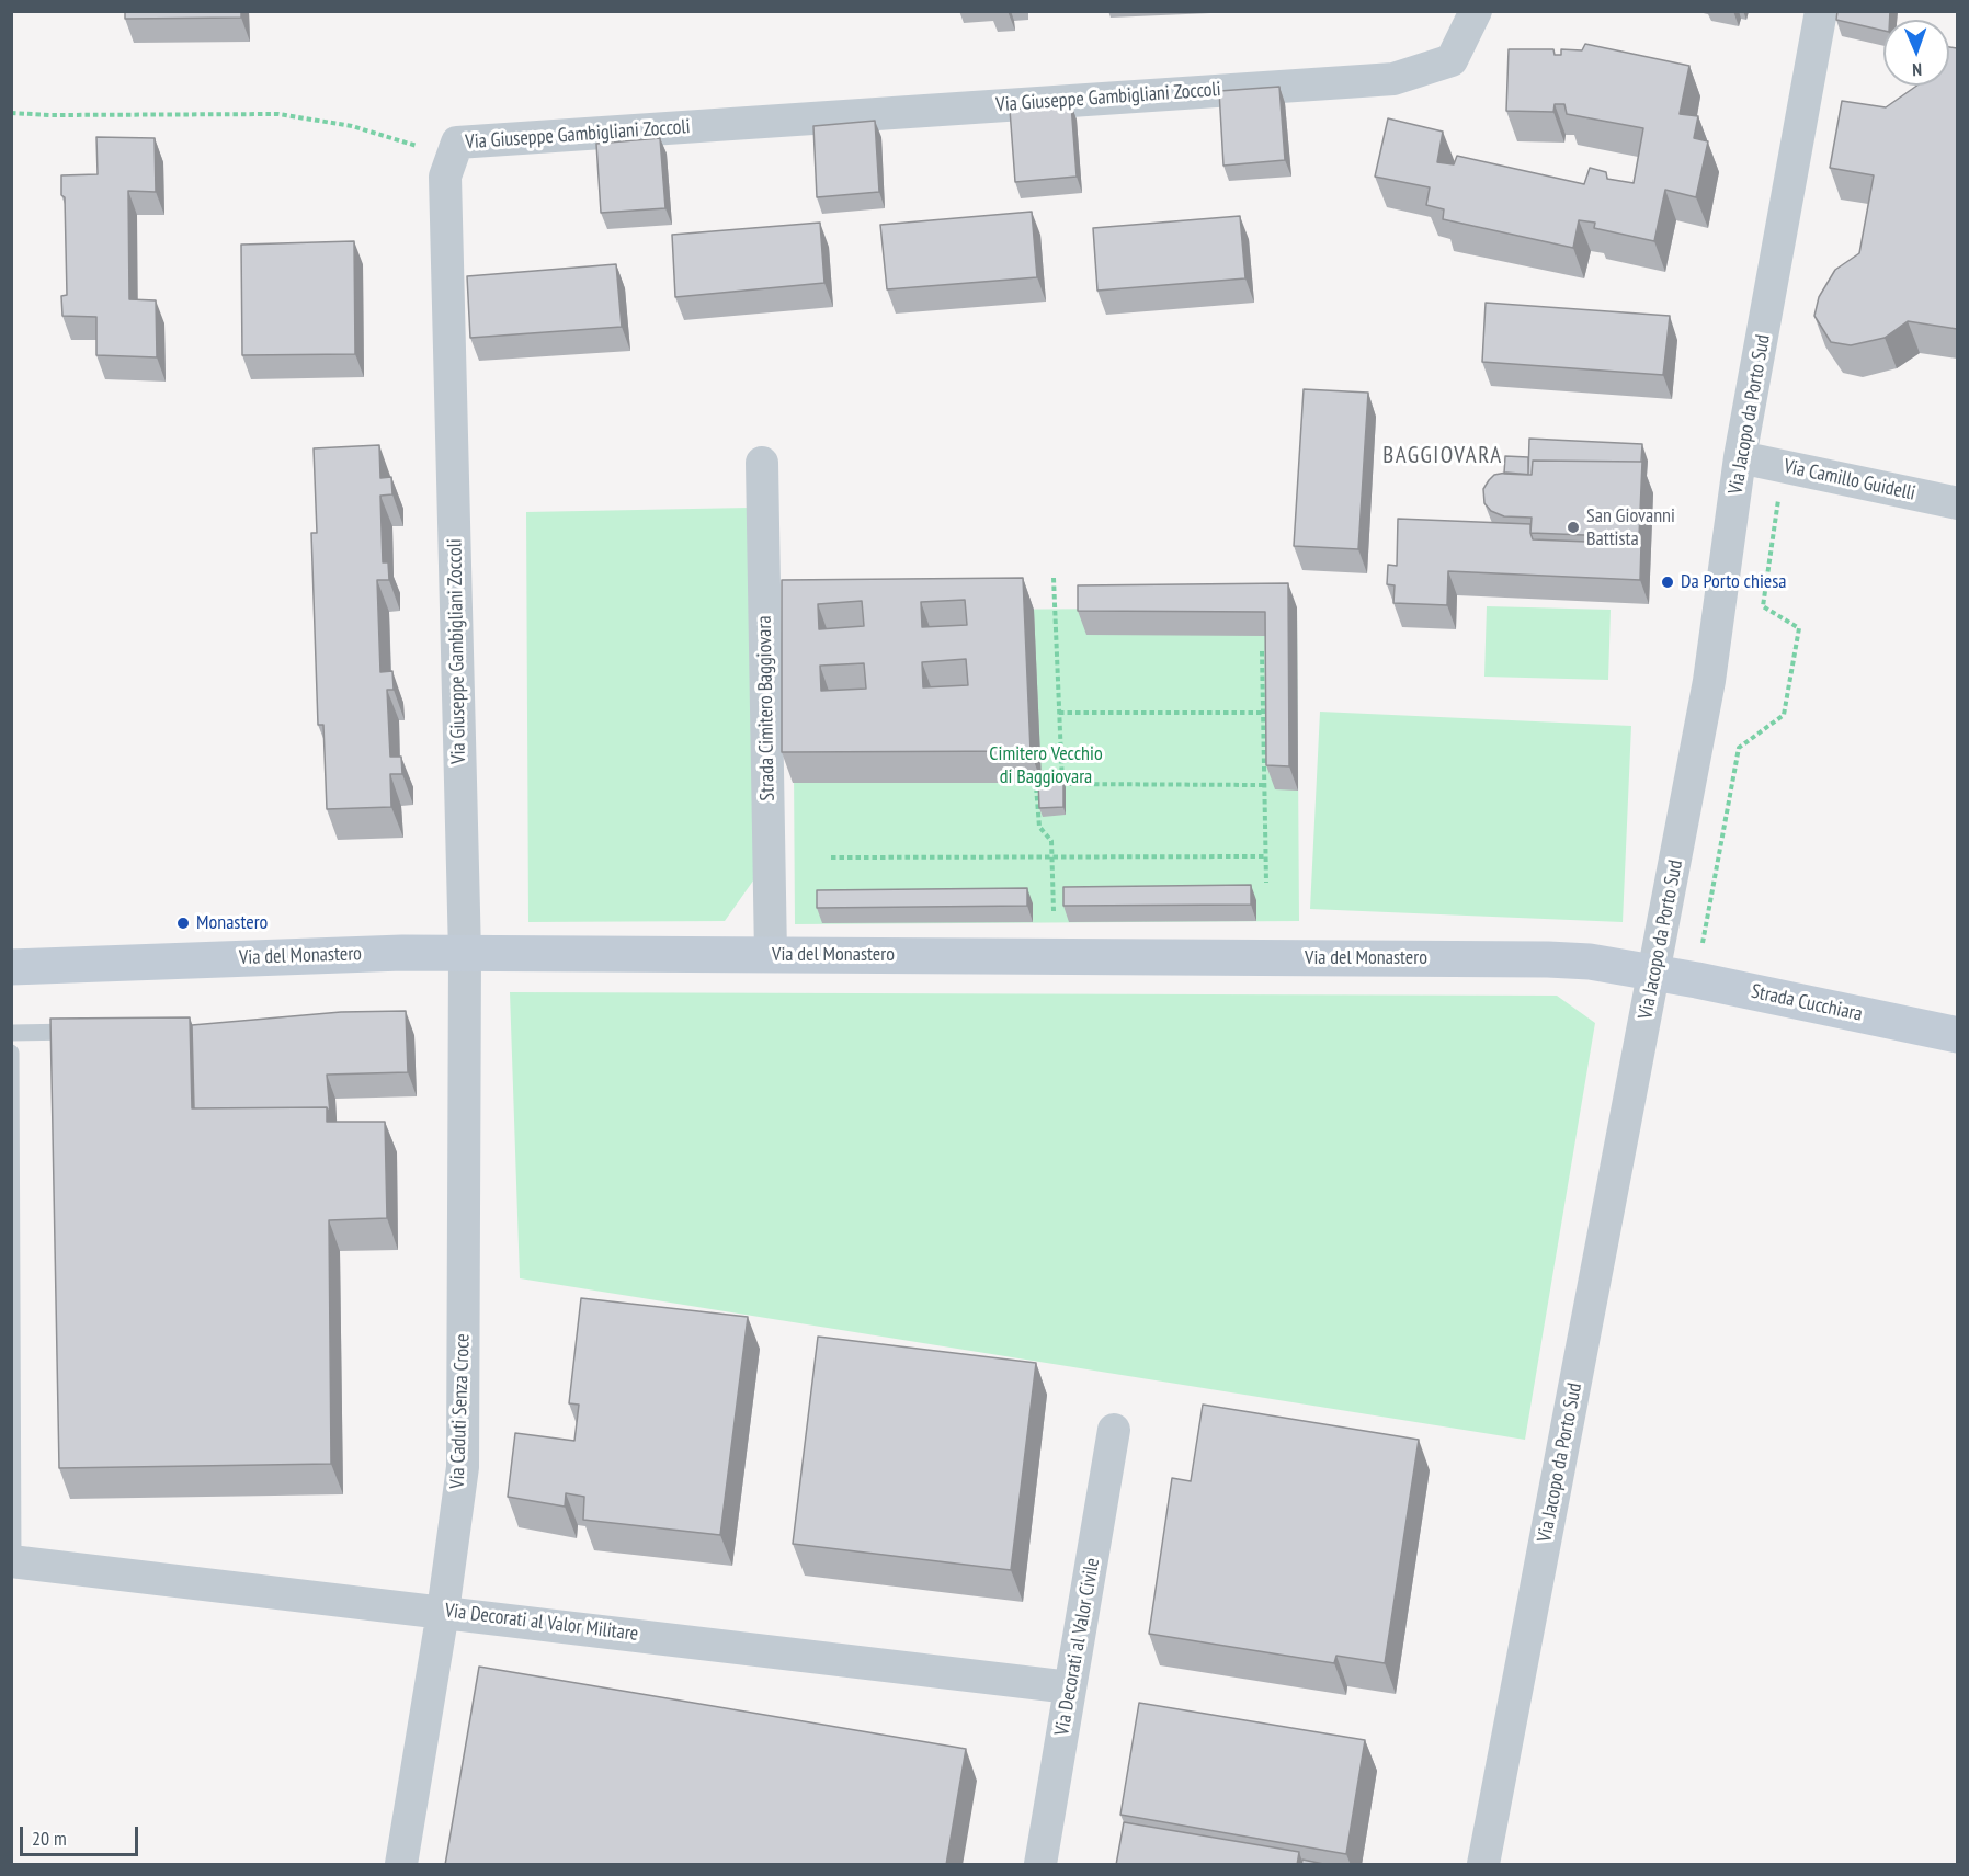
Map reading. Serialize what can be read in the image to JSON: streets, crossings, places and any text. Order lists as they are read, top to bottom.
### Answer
{
  "streets": {
    "main road": ["Via del Monastero", "Strada Cucchiara"],
    "street": [
      "Via Giuseppe Gambigliani Zoccoli",
      "Via Jacopo da Porto Sud",
      "Via Camillo Guidelli",
      "Strada Cimitero Baggiovara",
      "Via Caduti Senza Croce",
      "Via Decorati al Valor Militare",
      "Via Decorati al Valor Civile"
    ]
  },
  "crossings": [
    ["Via Giuseppe Gambigliani Zoccoli", "Via del Monastero"],
    ["Via Giuseppe Gambigliani Zoccoli", "Via Caduti Senza Croce"],
    ["Via Jacopo da Porto Sud", "Via Camillo Guidelli"],
    ["Via Jacopo da Porto Sud", "Via del Monastero"],
    ["Via Jacopo da Porto Sud", "Strada Cucchiara"],
    ["Strada Cimitero Baggiovara", "Via del Monastero"],
    ["Via del Monastero", "Strada Cucchiara"],
    ["Via del Monastero", "Via Caduti Senza Croce"],
    ["Via Caduti Senza Croce", "Via Decorati al Valor Militare"],
    ["Via Decorati al Valor Militare", "Via Decorati al Valor Civile"]
  ],
  "districts": ["BAGGIOVARA"],
  "parks": ["Cimitero Vecchio di Baggiovara"],
  "places": ["San Giovanni Battista", "Da Porto chiesa", "Monastero"],
  "scale_bar": "20 m",
  "north": "bottom"
}
